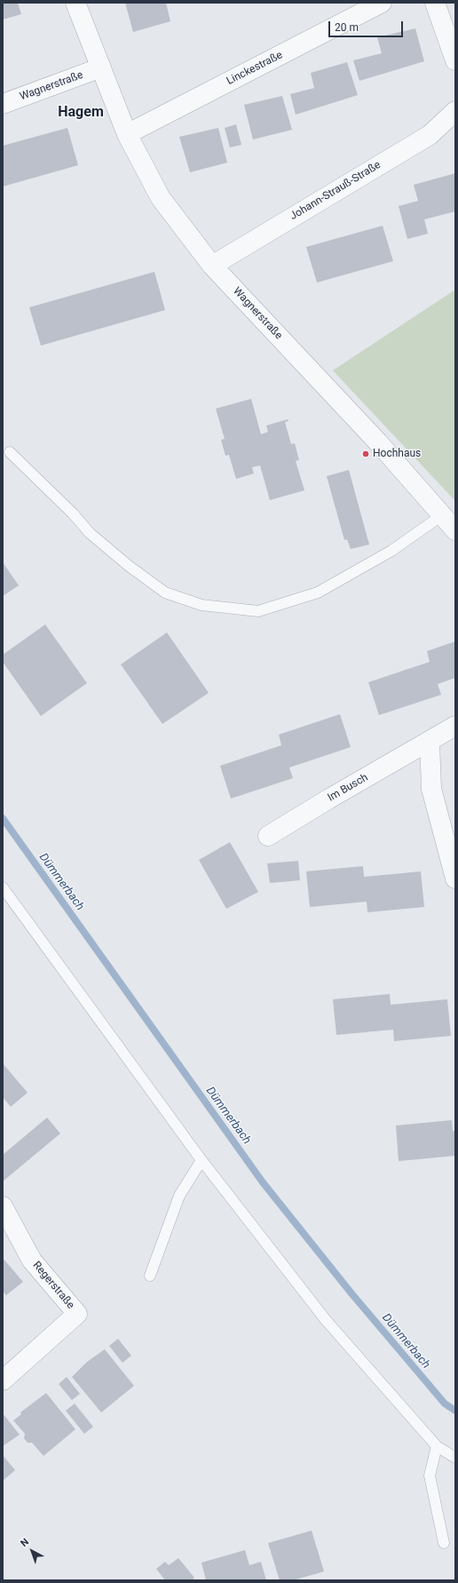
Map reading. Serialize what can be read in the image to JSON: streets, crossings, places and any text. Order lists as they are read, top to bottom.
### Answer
{
  "streets": {
    "street": [
      "Linckestraße",
      "Wagnerstraße",
      "Johann-Strauß-Straße",
      "Im Busch",
      "Regerstraße"
    ]
  },
  "crossings": [
    ["Linckestraße", "Wagnerstraße"],
    ["Wagnerstraße", "Johann-Strauß-Straße"]
  ],
  "districts": ["Hagem"],
  "water": ["Dümmerbach"],
  "places": ["Hochhaus"],
  "scale_bar": "20 m",
  "north": "top left"
}
